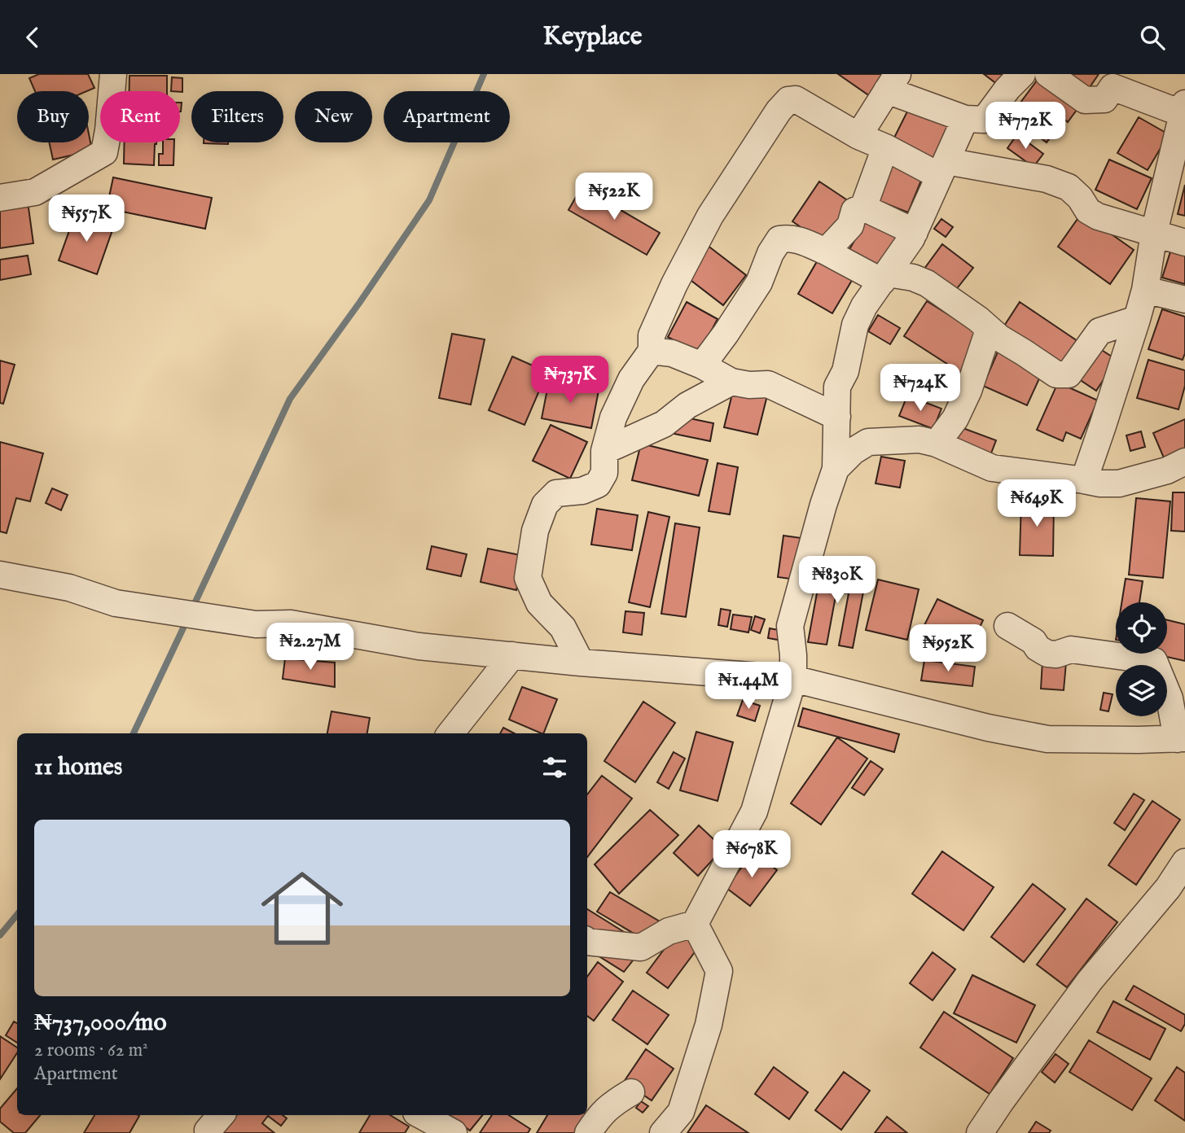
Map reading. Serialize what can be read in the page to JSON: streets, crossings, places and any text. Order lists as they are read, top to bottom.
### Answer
{
  "page": {
    "header": "Keyplace",
    "chip": [
      "Buy",
      "Rent",
      "Filters",
      "New",
      "Apartment"
    ],
    "price": [
      "₦772K",
      "₦522K",
      "₦557K",
      "₦737K",
      "₦724K",
      "₦649K",
      "₦830K",
      "₦2.27M",
      "₦952K",
      "₦1.44M",
      "₦678K"
    ],
    "heading": "11 homes",
    "list": [
      {
        "name": "₦737,000/mo",
        "note": "2 rooms · 62 m² · Apartment"
      }
    ]
  }
}
